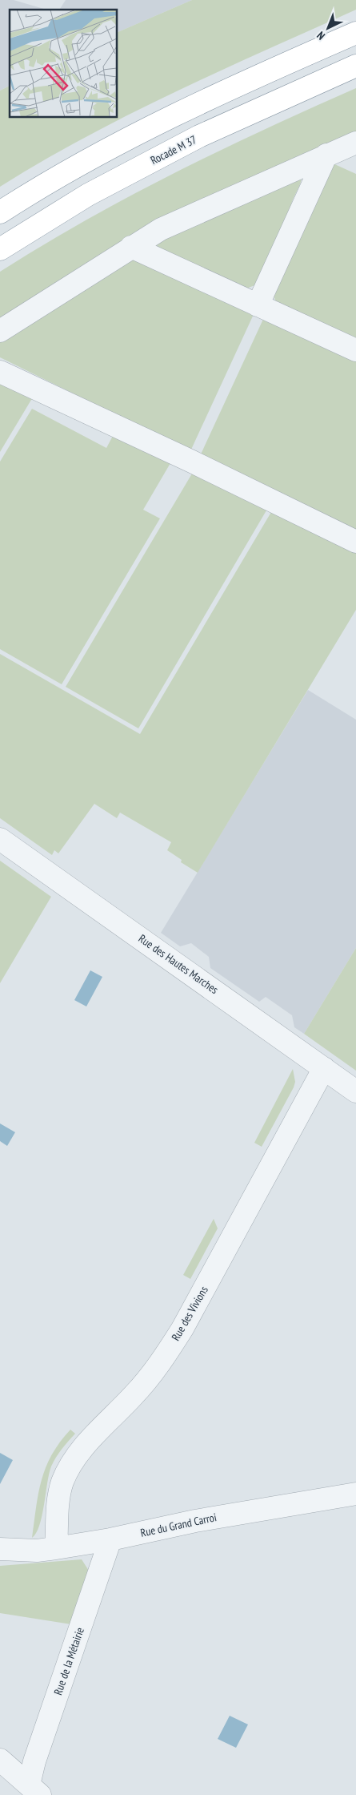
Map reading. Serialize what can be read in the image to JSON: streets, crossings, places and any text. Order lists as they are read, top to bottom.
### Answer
{
  "streets": {
    "highway": ["Rocade M 37"],
    "street": [
      "Rue des Hautes Marches",
      "Rue des Vivions",
      "Rue du Grand Carroi",
      "Rue de la Métairie"
    ]
  },
  "crossings": [
    ["Rue des Hautes Marches", "Rue des Vivions"],
    ["Rue des Vivions", "Rue du Grand Carroi"],
    ["Rue du Grand Carroi", "Rue de la Métairie"]
  ],
  "north": "bottom left"
}
